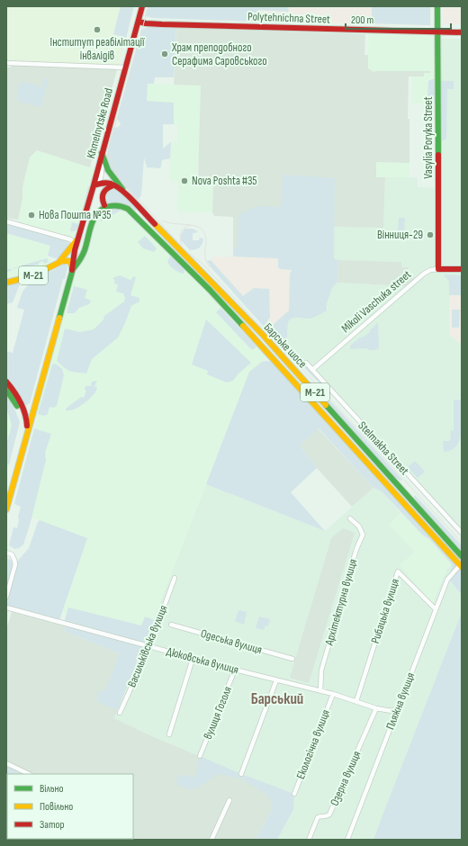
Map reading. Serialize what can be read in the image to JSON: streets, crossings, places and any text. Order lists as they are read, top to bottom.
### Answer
{
  "streets": {
    "main road": [
      "Polytehnichna Street",
      "Khmelnytske Road",
      "Vasylia Poryka Street",
      "М-21",
      "Mikoli Vaschuka street",
      "Барське шосе"
    ],
    "street": [
      "Stelmakha Street",
      "Архітектурна вулиця",
      "Рибацька вулиця",
      "Одеська вулиця",
      "Васильківська вулиця",
      "Дюковська вулиця",
      "Пляжна вулиця",
      "вулиця Гоголя",
      "Екологічна вулиця",
      "Озерна вулиця"
    ]
  },
  "crossings": [
    ["Polytehnichna Street", "Khmelnytske Road"],
    ["Polytehnichna Street", "Vasylia Poryka Street"],
    ["Khmelnytske Road", "М-21"],
    ["Vasylia Poryka Street", "Mikoli Vaschuka street"],
    ["М-21", "Барське шосе"],
    ["М-21", "Пляжна вулиця"],
    ["Mikoli Vaschuka street", "Stelmakha Street"],
    ["Архітектурна вулиця", "Дюковська вулиця"],
    ["Рибацька вулиця", "Дюковська вулиця"],
    ["Рибацька вулиця", "Пляжна вулиця"],
    ["Васильківська вулиця", "Дюковська вулиця"],
    ["Дюковська вулиця", "Пляжна вулиця"],
    ["Дюковська вулиця", "вулиця Гоголя"],
    ["Дюковська вулиця", "Екологічна вулиця"],
    ["Дюковська вулиця", "Озерна вулиця"]
  ],
  "districts": ["Барський"],
  "places": [
    "Інститут реабілітації інвалідів",
    "Храм преподобного Серафима Саровського",
    "Nova Poshta #35",
    "Нова Пошта №35",
    "Вінниця-29"
  ],
  "legend": ["Вільно", "Повільно", "Затор"],
  "scale_bar": "200 m"
}
